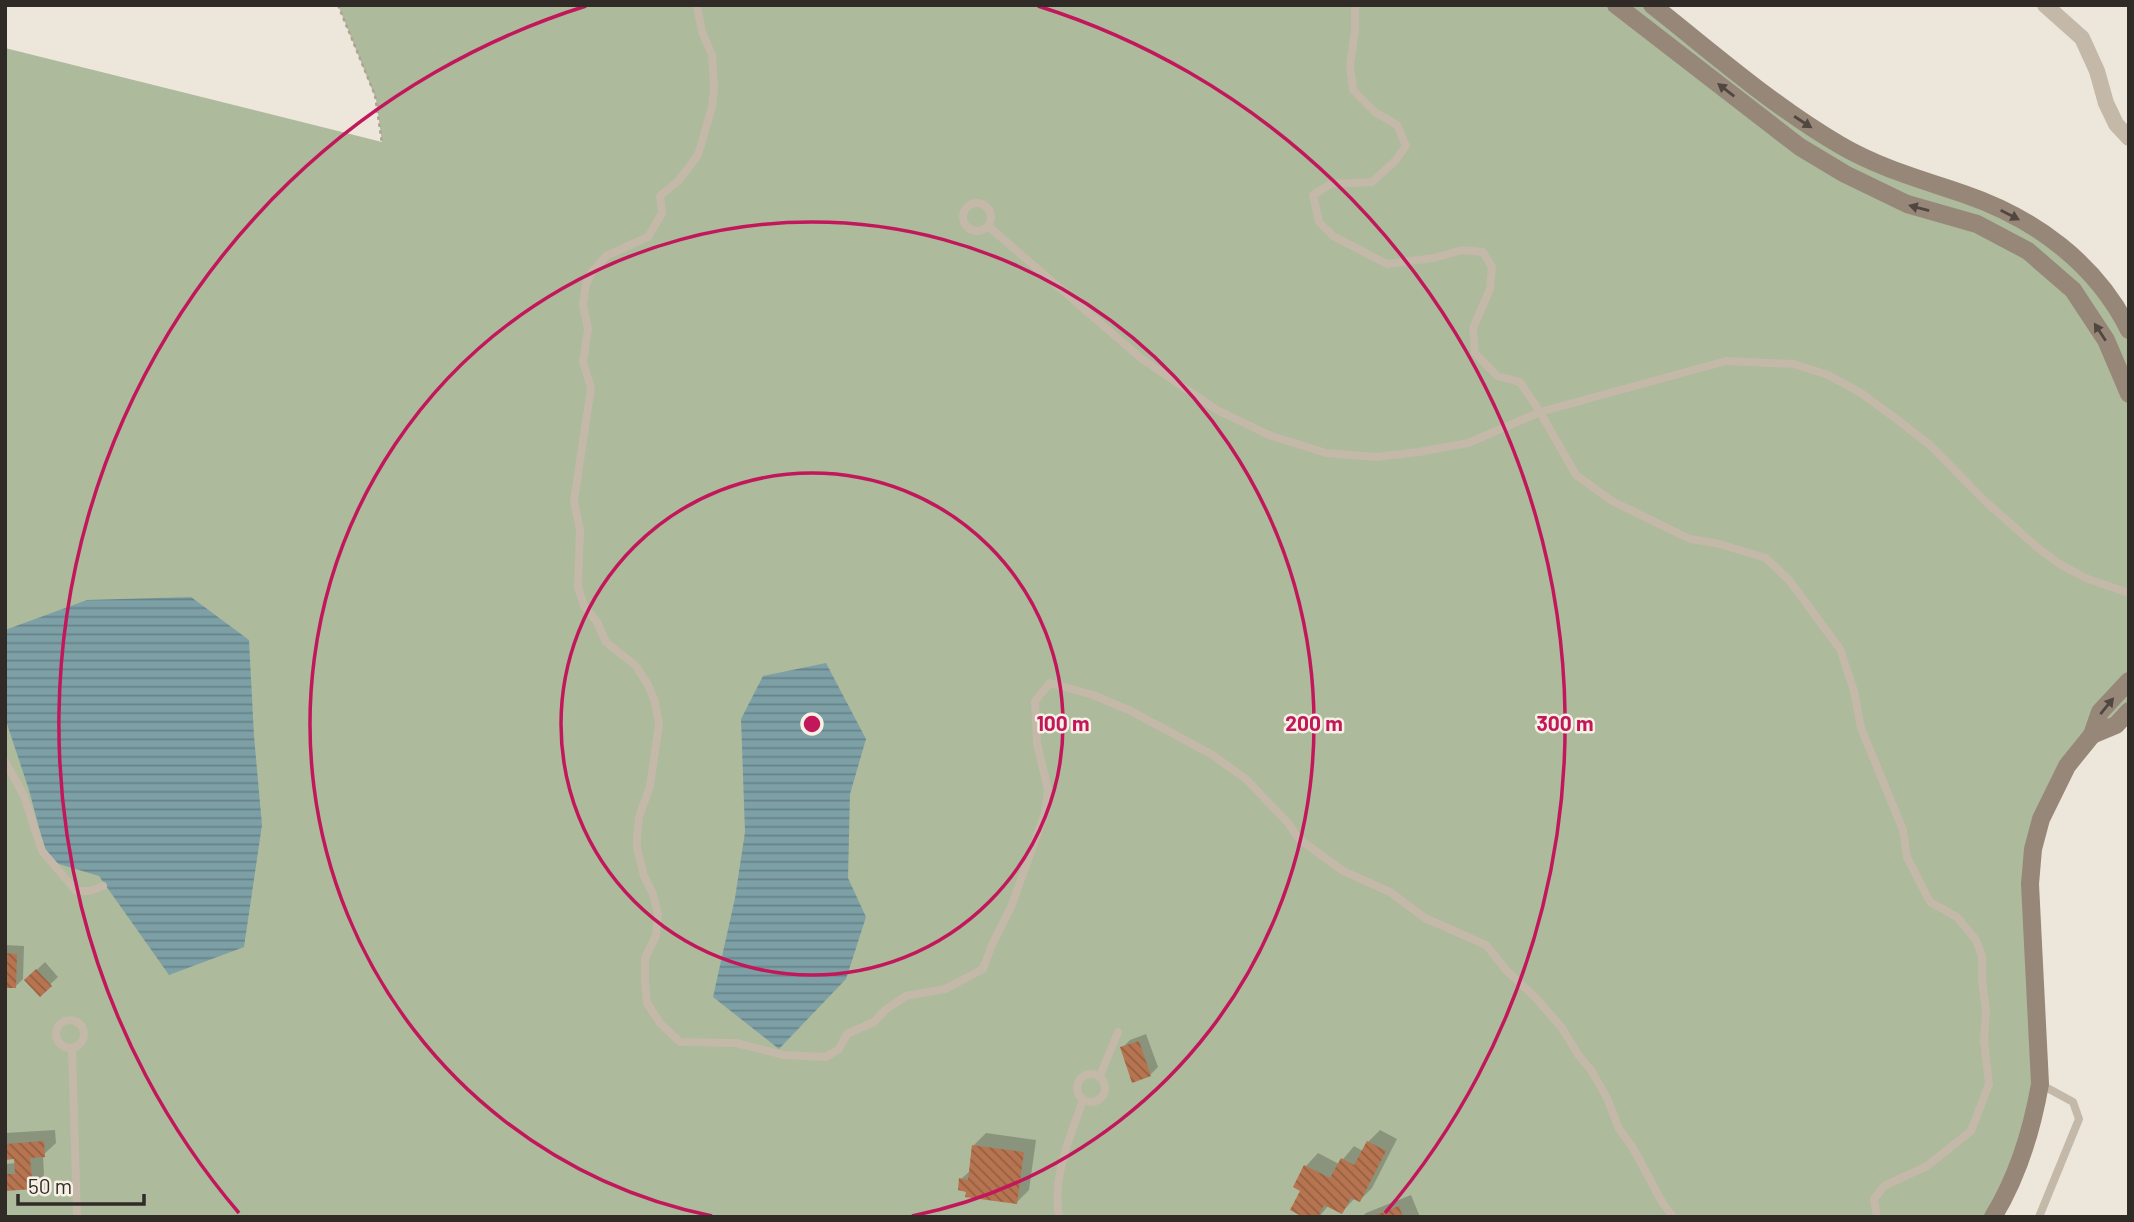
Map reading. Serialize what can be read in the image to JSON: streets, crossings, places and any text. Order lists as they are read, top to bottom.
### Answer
{
  "scale_bar": "50 m",
  "rings": ["100 m", "200 m", "300 m"]
}
